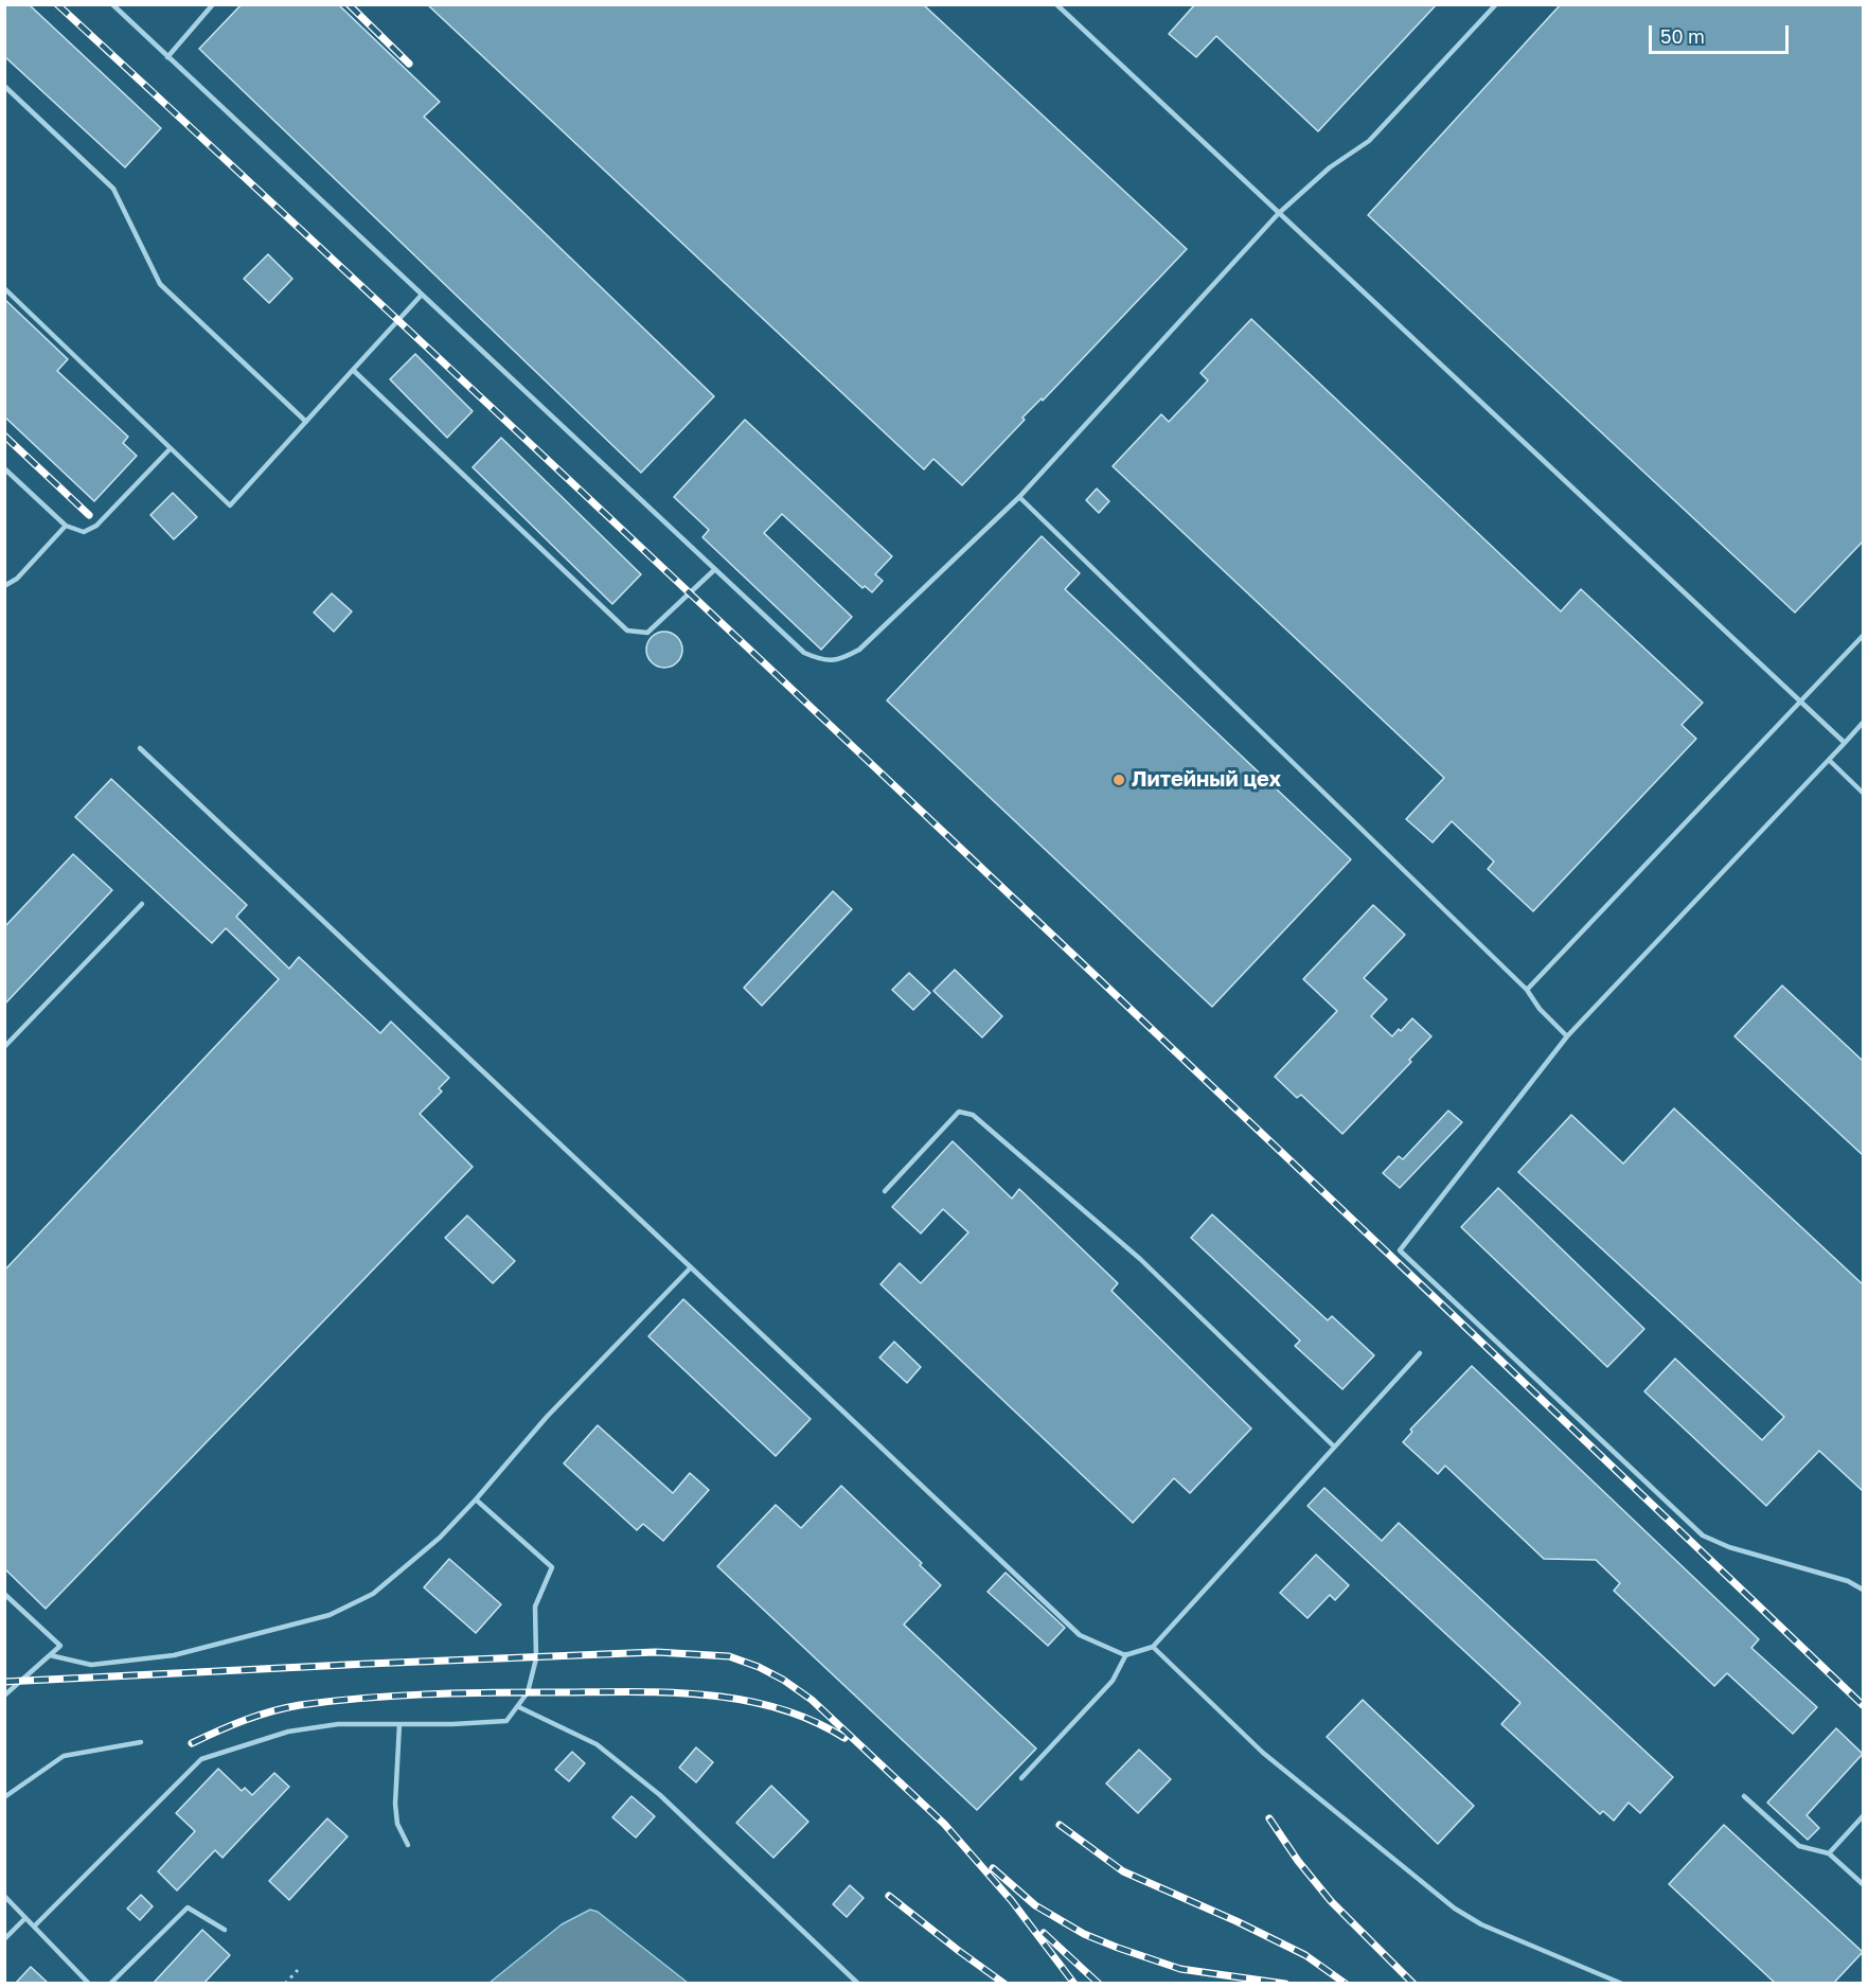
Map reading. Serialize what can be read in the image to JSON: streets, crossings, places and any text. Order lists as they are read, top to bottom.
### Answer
{
  "places": ["Литейный цех"],
  "scale_bar": "50 m"
}
